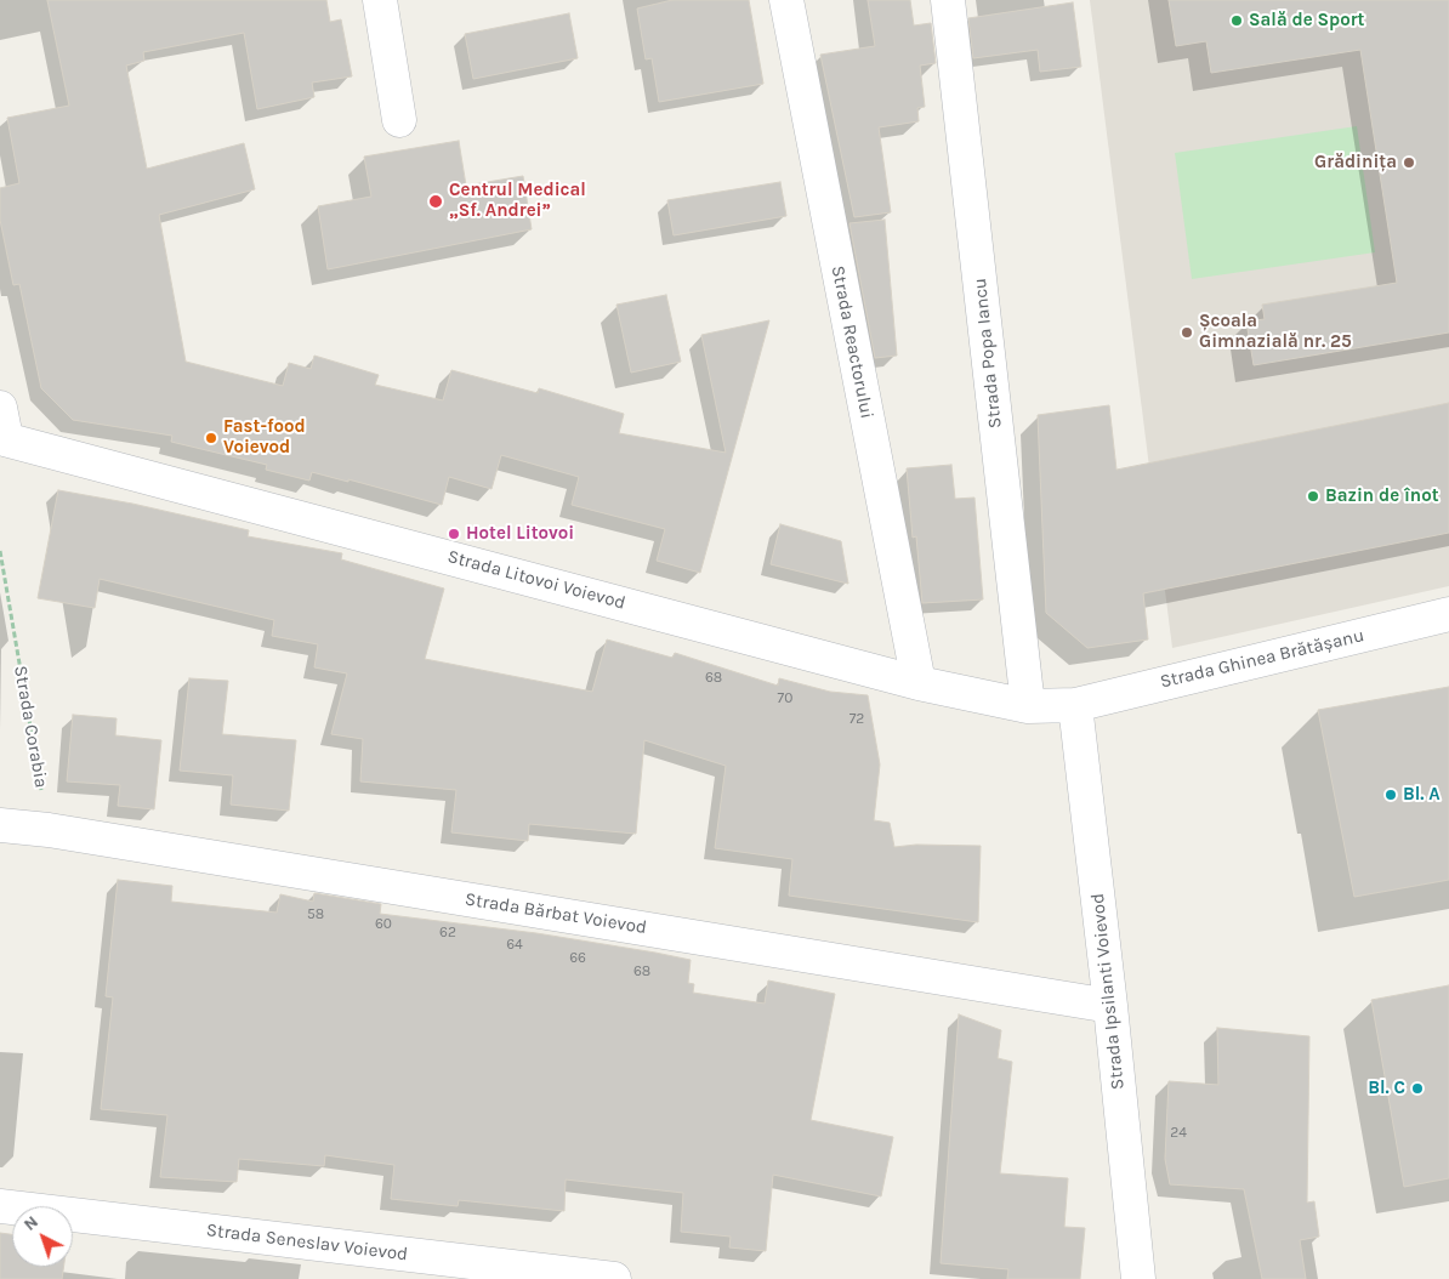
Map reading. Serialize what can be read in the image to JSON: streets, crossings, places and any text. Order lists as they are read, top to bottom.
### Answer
{
  "streets": {
    "street": [
      "Strada Reactorului",
      "Strada Popa Iancu",
      "Strada Litovoi Voievod",
      "Strada Ghinea Brătășanu",
      "Strada Bărbat Voievod",
      "Strada Ipsilanti Voievod",
      "Strada Seneslav Voievod"
    ],
    "path": ["Strada Corabia"]
  },
  "crossings": [
    ["Strada Reactorului", "Strada Litovoi Voievod"],
    ["Strada Popa Iancu", "Strada Litovoi Voievod"],
    ["Strada Litovoi Voievod", "Strada Ghinea Brătășanu"],
    ["Strada Litovoi Voievod", "Strada Ipsilanti Voievod"],
    ["Strada Ghinea Brătășanu", "Strada Ipsilanti Voievod"],
    ["Strada Corabia", "Strada Bărbat Voievod"],
    ["Strada Bărbat Voievod", "Strada Ipsilanti Voievod"]
  ],
  "places": [
    "Sală de Sport",
    "Grădinița",
    "Centrul Medical „Sf. Andrei”",
    "Școala Gimnazială nr. 25",
    "Fast-food Voievod",
    "Bazin de înot",
    "Hotel Litovoi",
    "Bl. A",
    "Bl. C"
  ],
  "house_numbers": [
    "68",
    "70",
    "72",
    "58",
    "60",
    "62",
    "64",
    "66",
    "68",
    "24"
  ],
  "north": "top left"
}
